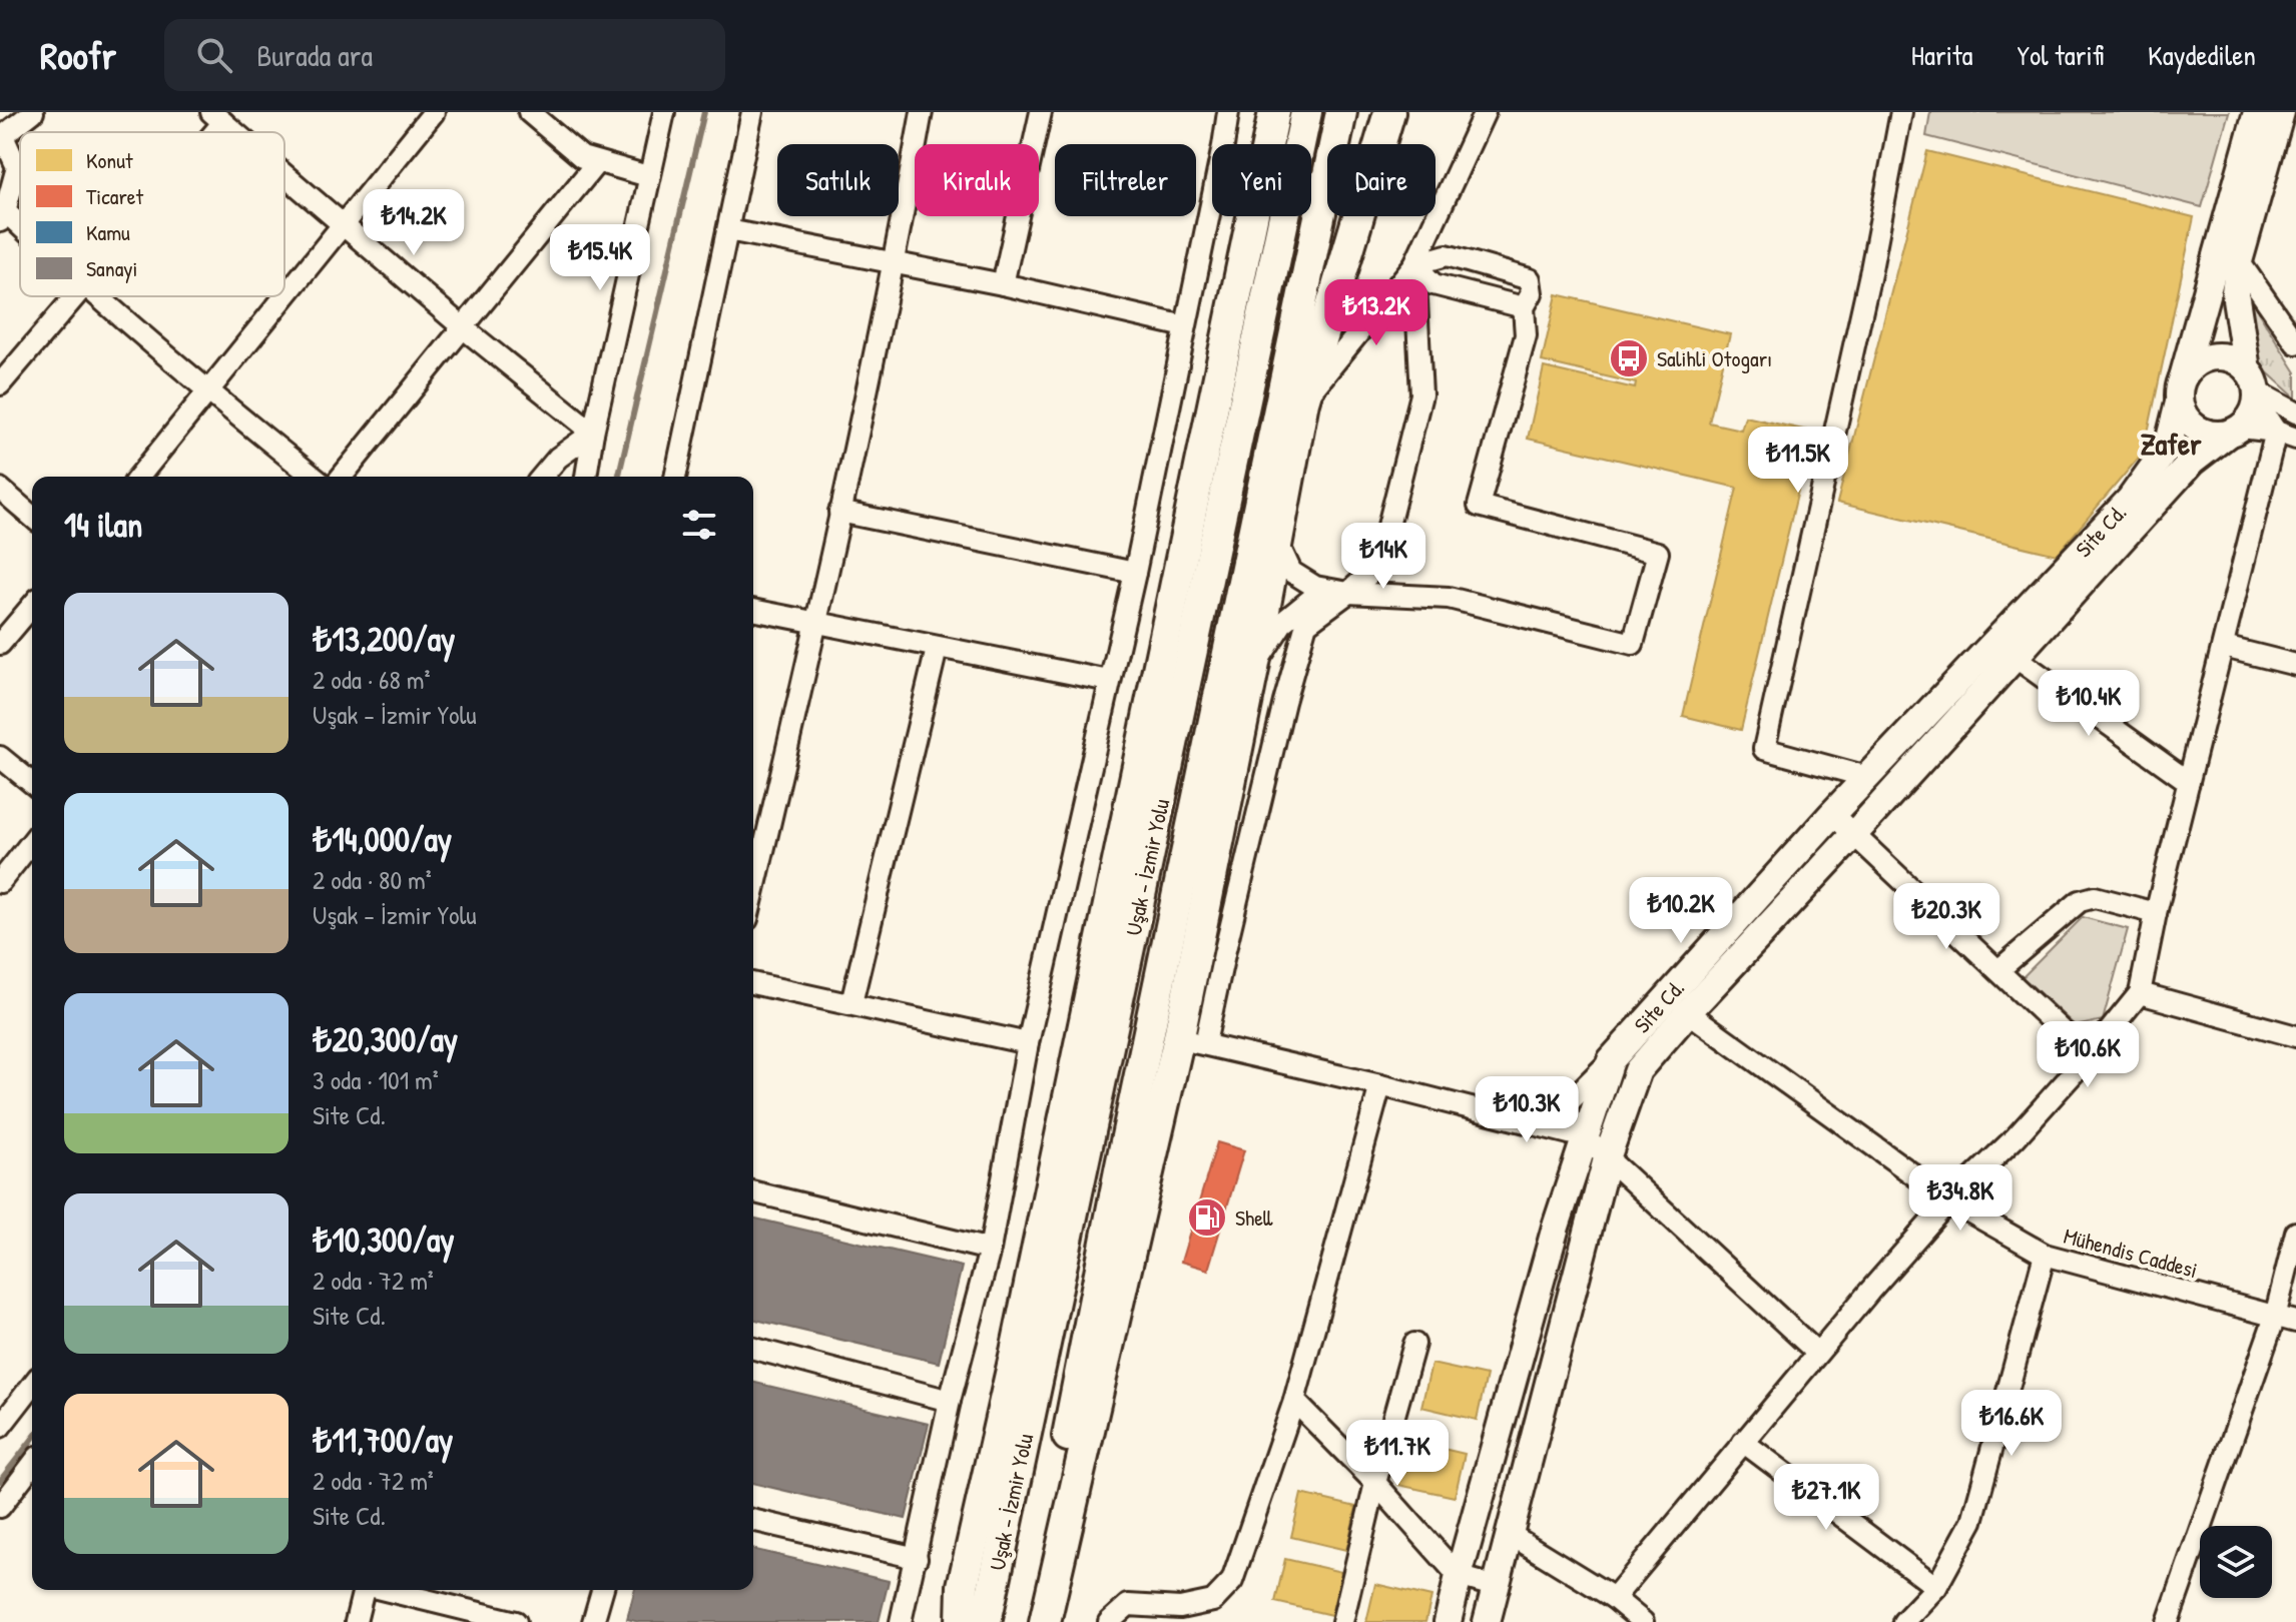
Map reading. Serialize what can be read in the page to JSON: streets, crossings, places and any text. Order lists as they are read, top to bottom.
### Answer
{
  "streets": {
    "highway": ["Uşak - İzmir Yolu"],
    "main road": ["Site Cd."],
    "street": ["Mühendis Caddesi"]
  },
  "crossings": [
    ["Site Cd.", "Mühendis Caddesi"]
  ],
  "districts": ["Zafer"],
  "places": {
    "bus stop": ["Salihli Otogarı"],
    "fuel station": ["Shell"]
  },
  "legend": [
    "Konut",
    "Ticaret",
    "Kamu",
    "Sanayi"
  ],
  "page": {
    "header": "Roofr",
    "search": "Burada ara",
    "nav": ["Harita", "Yol tarifi", "Kaydedilen"],
    "chip": [
      "Satılık",
      "Kiralık",
      "Filtreler",
      "Yeni",
      "Daire"
    ],
    "price": [
      "₺14.2K",
      "₺15.4K",
      "₺13.2K",
      "₺11.5K",
      "₺14K",
      "₺10.4K",
      "₺10.2K",
      "₺20.3K",
      "₺10.6K",
      "₺10.3K",
      "₺34.8K",
      "₺16.6K",
      "₺11.7K",
      "₺27.1K"
    ],
    "heading": "14 ilan",
    "list": [
      {
        "name": "₺13,200/ay",
        "note": "2 oda · 68 m² · Uşak - İzmir Yolu"
      },
      {
        "name": "₺14,000/ay",
        "note": "2 oda · 80 m² · Uşak - İzmir Yolu"
      },
      {
        "name": "₺20,300/ay",
        "note": "3 oda · 101 m² · Site Cd."
      },
      {
        "name": "₺10,300/ay",
        "note": "2 oda · 72 m² · Site Cd."
      },
      {
        "name": "₺11,700/ay",
        "note": "2 oda · 72 m² · Site Cd."
      }
    ]
  }
}
